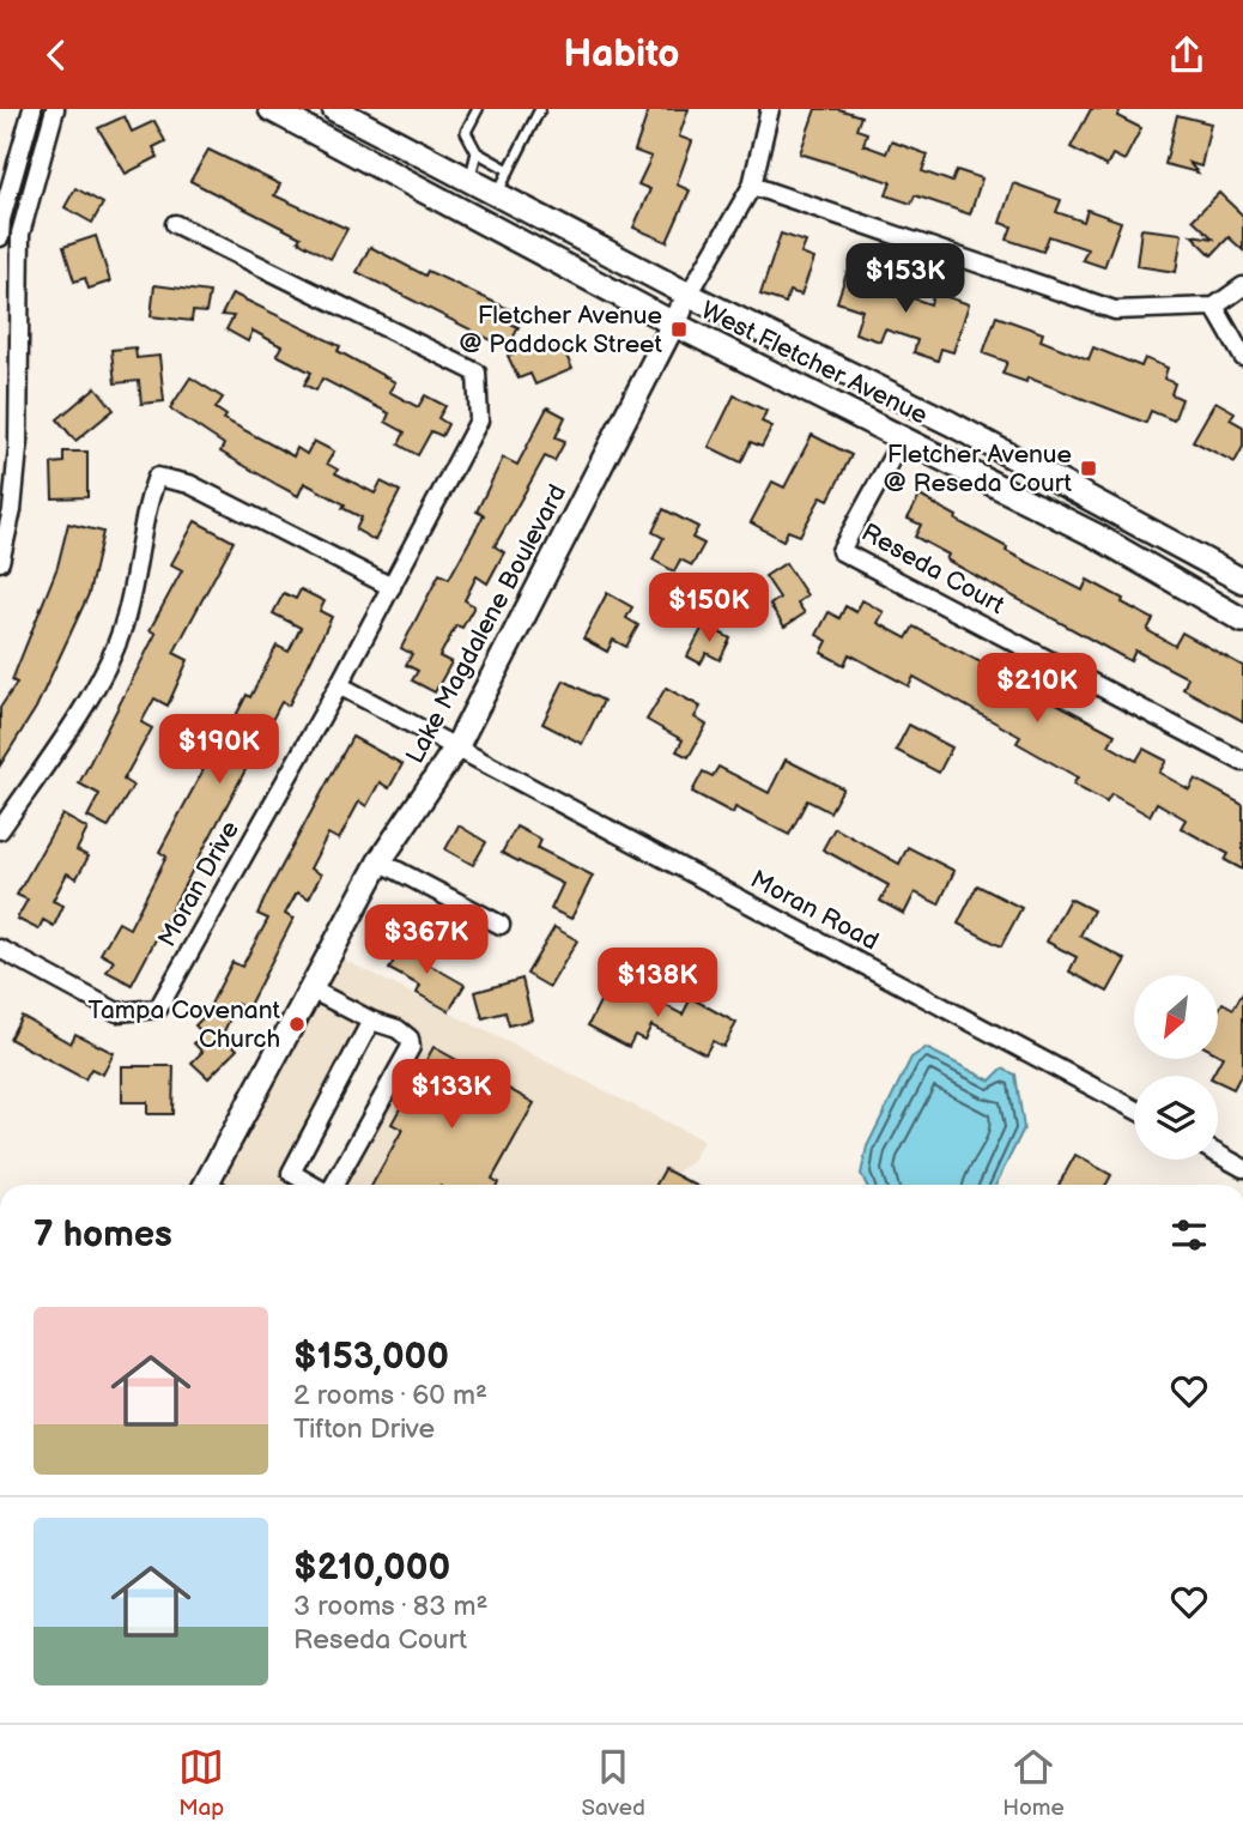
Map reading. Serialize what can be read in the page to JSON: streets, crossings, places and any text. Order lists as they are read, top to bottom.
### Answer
{
  "streets": {
    "main road": ["West Fletcher Avenue", "Lake Magdalene Boulevard"],
    "street": ["Reseda Court", "Moran Drive", "Moran Road"]
  },
  "crossings": [
    ["West Fletcher Avenue", "Reseda Court"],
    ["West Fletcher Avenue", "Lake Magdalene Boulevard"],
    ["Lake Magdalene Boulevard", "Moran Road"],
    ["Moran Drive", "Moran Road"]
  ],
  "places": {
    "transit": ["Fletcher Avenue @ Paddock Street", "Fletcher Avenue @ Reseda Court"],
    "other": ["Tampa Covenant Church"]
  },
  "north": "bottom left",
  "page": {
    "header": "Habito",
    "price": [
      "$153K",
      "$150K",
      "$210K",
      "$190K",
      "$367K",
      "$138K",
      "$133K"
    ],
    "heading": "7 homes",
    "list": [
      {
        "name": "$153,000",
        "note": "2 rooms · 60 m² · Tifton Drive"
      },
      {
        "name": "$210,000",
        "note": "3 rooms · 83 m² · Reseda Court"
      }
    ],
    "tabs": ["Map", "Saved", "Home"]
  }
}
